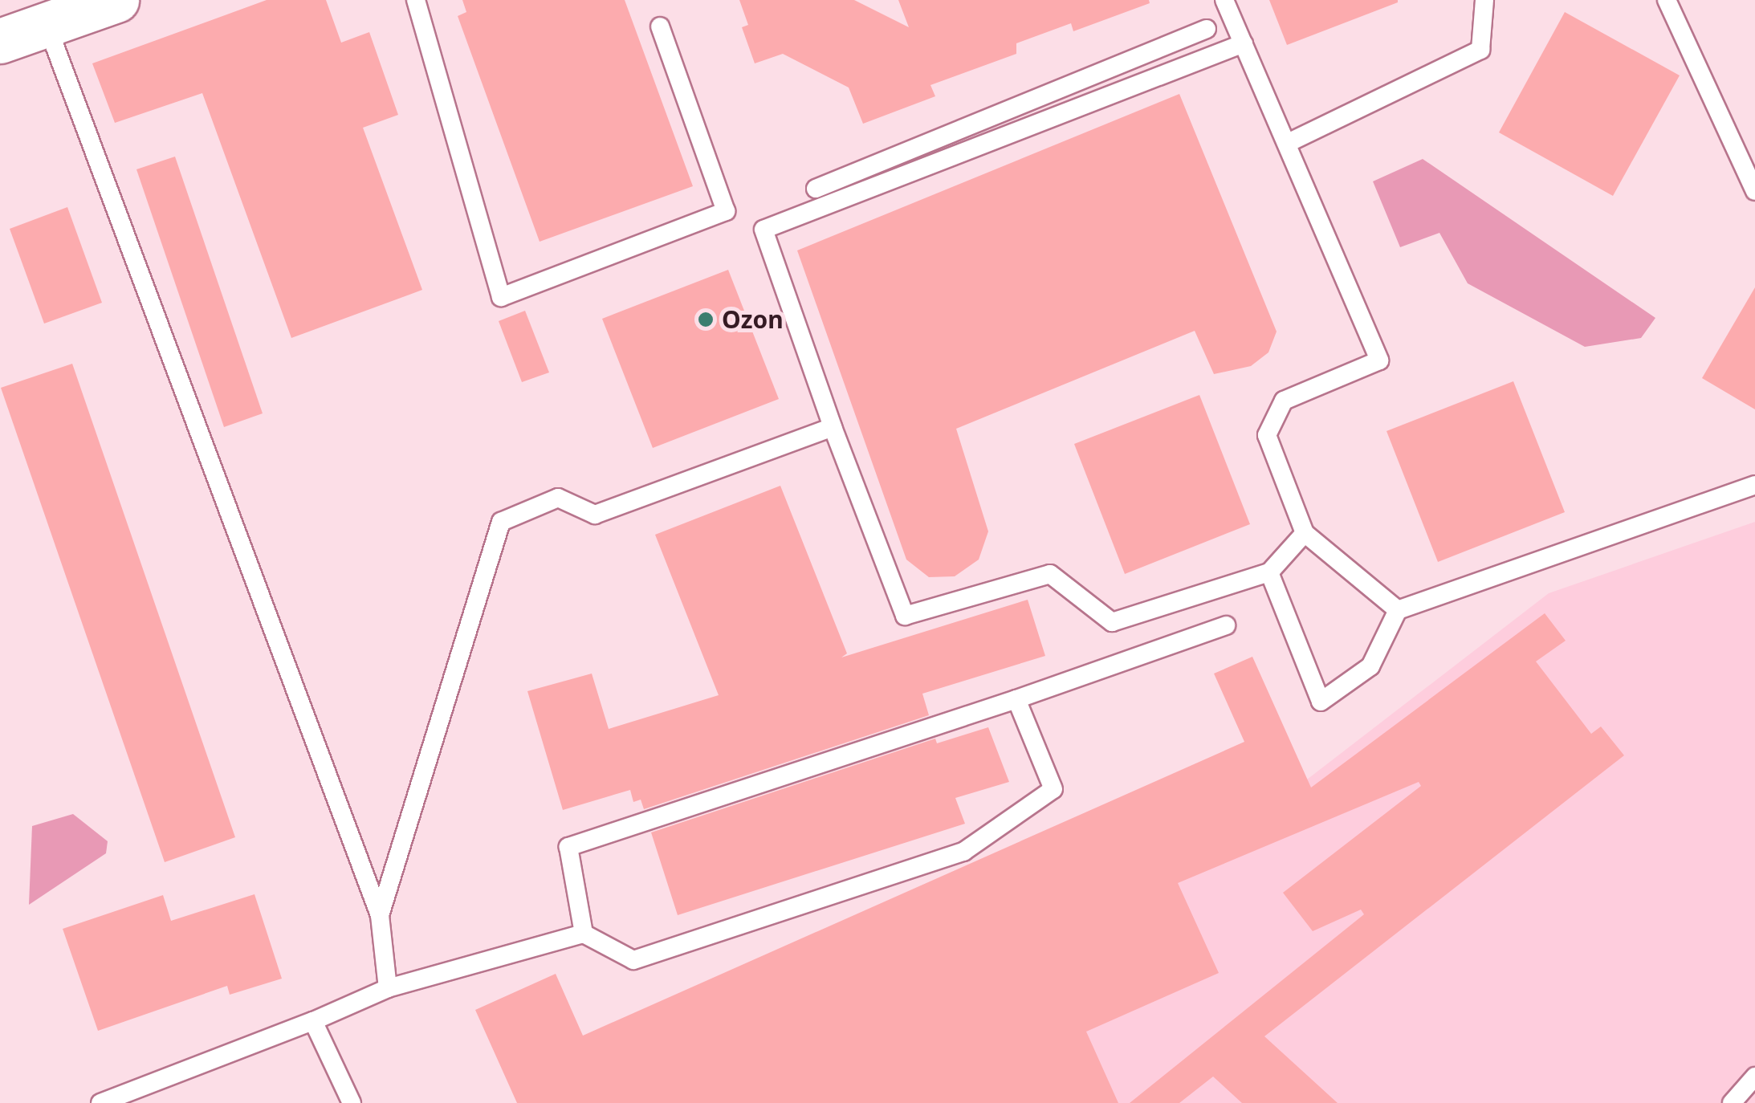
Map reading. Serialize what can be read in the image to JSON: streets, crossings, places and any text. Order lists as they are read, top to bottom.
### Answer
{
  "places": ["Ozon"]
}
